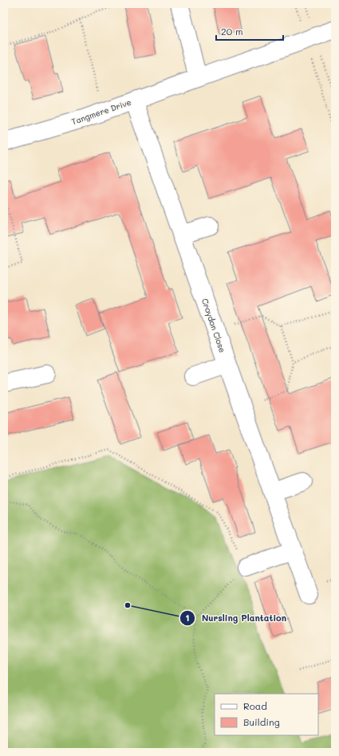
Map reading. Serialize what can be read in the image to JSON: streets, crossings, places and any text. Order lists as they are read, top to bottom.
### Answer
{
  "streets": {
    "street": ["Tangmere Drive", "Croydon Close"]
  },
  "crossings": [
    ["Tangmere Drive", "Croydon Close"]
  ],
  "places": ["Nursling Plantation"],
  "legend": ["Road", "Building"],
  "scale_bar": "20 m"
}
